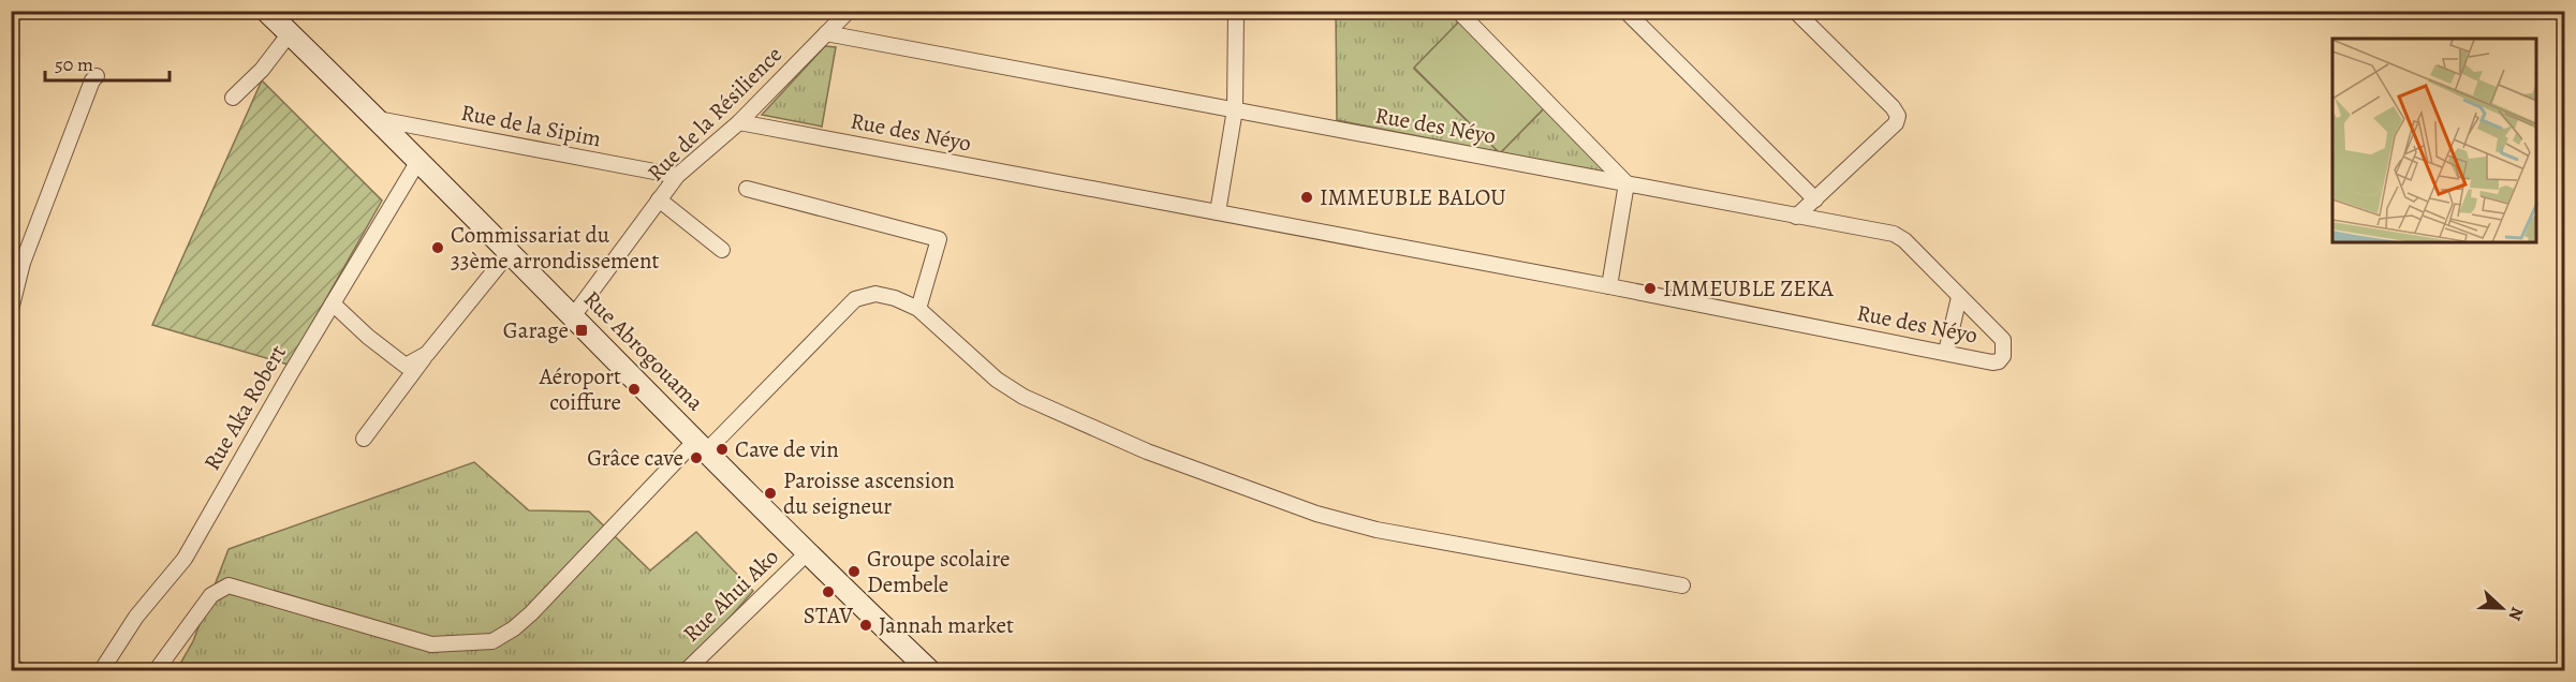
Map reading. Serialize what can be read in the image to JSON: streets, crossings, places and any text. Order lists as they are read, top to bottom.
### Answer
{
  "streets": {
    "street": [
      "Rue de la Résilience",
      "Rue de la Sipim",
      "Rue des Néyo",
      "Rue Abrogouama",
      "Rue Aka Robert",
      "Rue Ahui Ako"
    ]
  },
  "crossings": [
    ["Rue de la Résilience", "Rue de la Sipim"],
    ["Rue de la Résilience", "Rue des Néyo"],
    ["Rue de la Résilience", "Rue Abrogouama"],
    ["Rue de la Sipim", "Rue Abrogouama"],
    ["Rue Abrogouama", "Rue Aka Robert"],
    ["Rue Abrogouama", "Rue Ahui Ako"]
  ],
  "places": {
    "other": [
      "IMMEUBLE BALOU",
      "Commissariat du 33ème arrondissement",
      "IMMEUBLE ZEKA",
      "Aéroport coiffure",
      "Cave de vin",
      "Grâce cave",
      "Paroisse ascension du seigneur",
      "Groupe scolaire Dembele",
      "STAV",
      "Jannah market"
    ],
    "transit": ["Garage"]
  },
  "scale_bar": "50 m",
  "north": "right"
}
